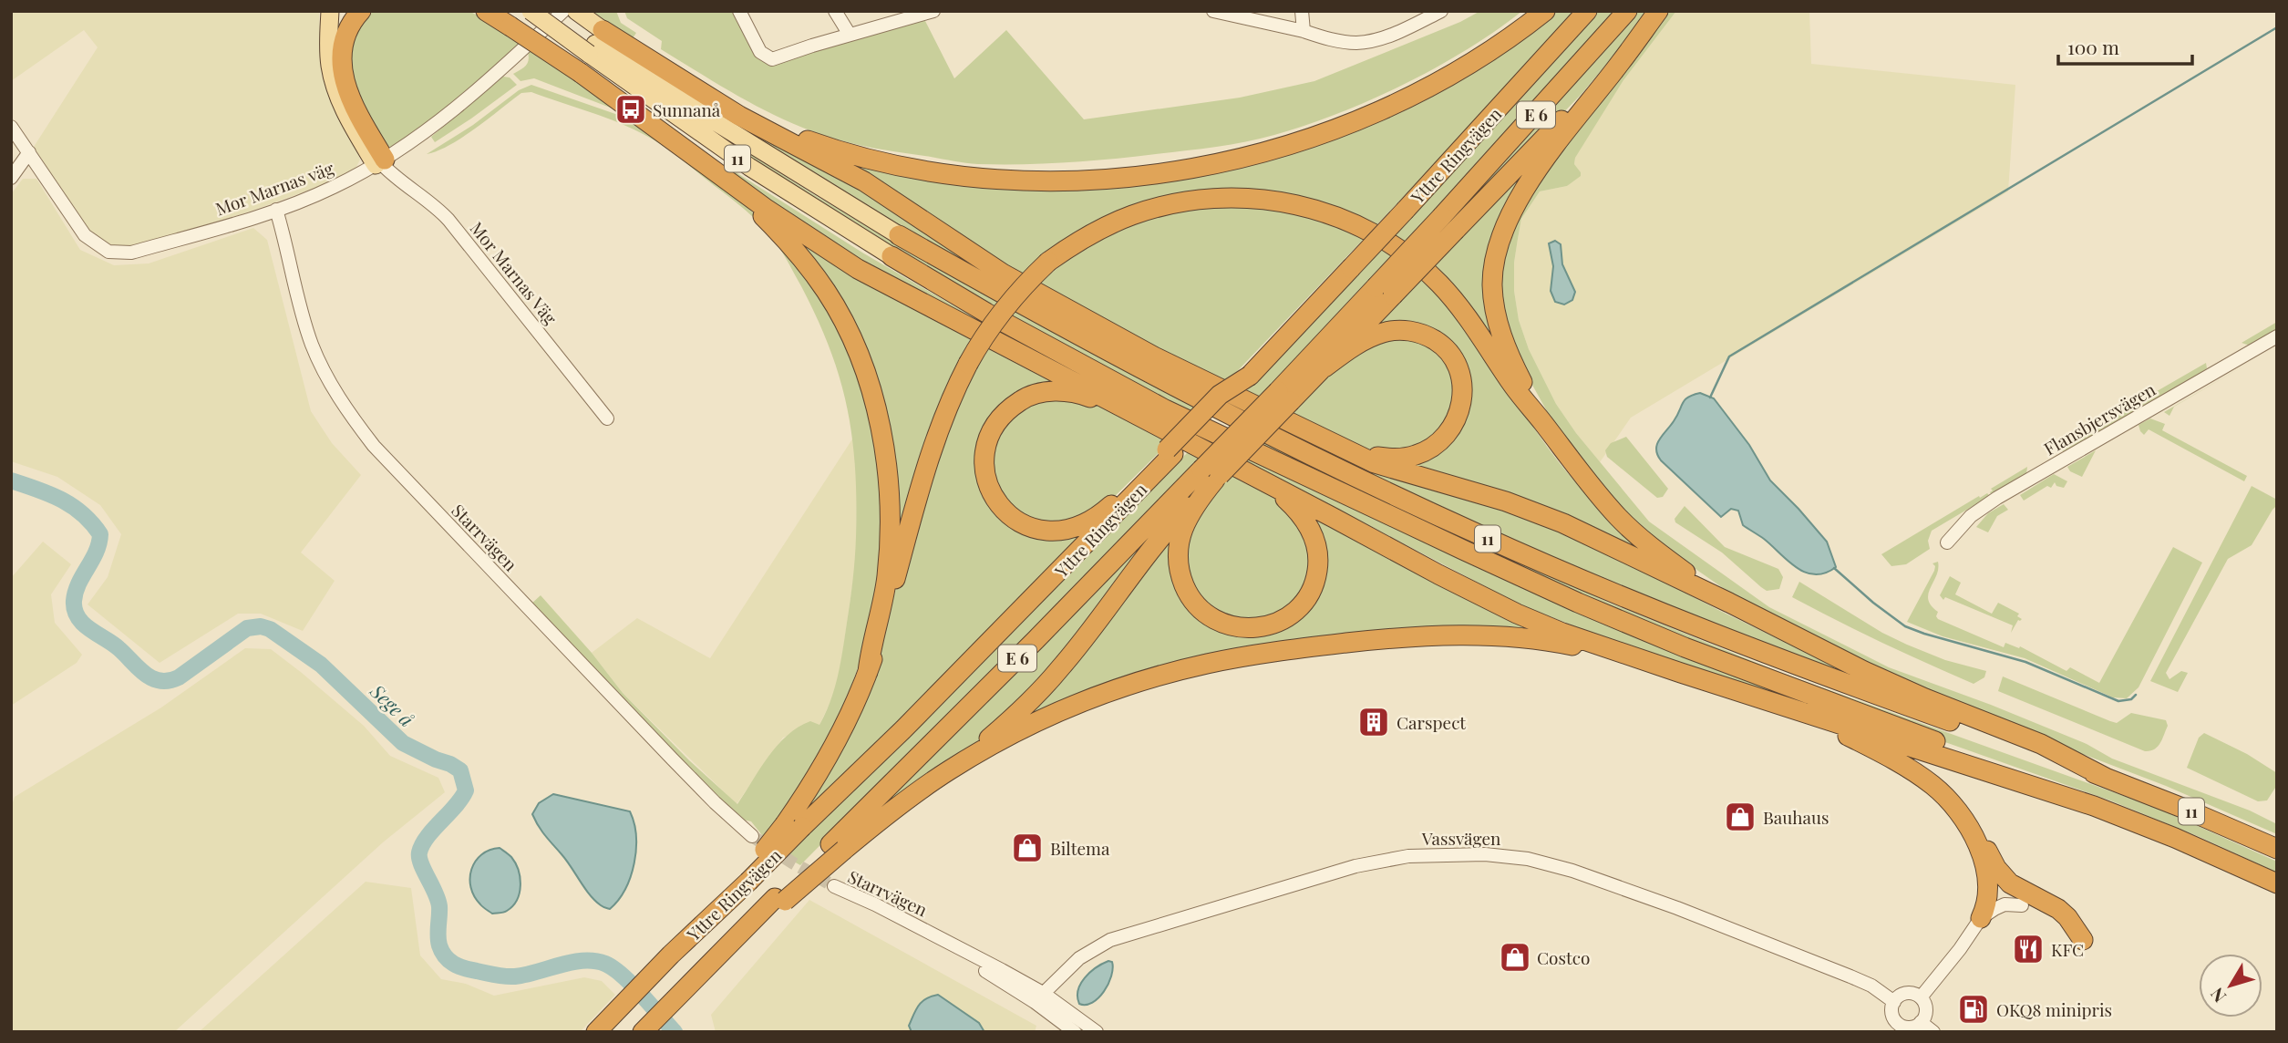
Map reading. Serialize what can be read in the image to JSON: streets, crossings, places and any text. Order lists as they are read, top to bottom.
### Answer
{
  "streets": {
    "highway": ["E 6", "Yttre Ringvägen", "11"],
    "street": [
      "Mor Marnas väg",
      "Mor Marnas Väg",
      "Flansbjersvägen",
      "Starrvägen",
      "Vassvägen"
    ]
  },
  "crossings": [
    ["Mor Marnas väg", "Mor Marnas Väg"],
    ["Mor Marnas väg", "Starrvägen"],
    ["Starrvägen", "Vassvägen"]
  ],
  "water": ["Sege å"],
  "places": {
    "bus stop": ["Sunnanå"],
    "building": ["Carspect"],
    "shop": ["Bauhaus", "Biltema", "Costco"],
    "restaurant": ["KFC"],
    "fuel station": ["OKQ8 minipris"]
  },
  "scale_bar": "100 m",
  "north": "bottom left"
}
